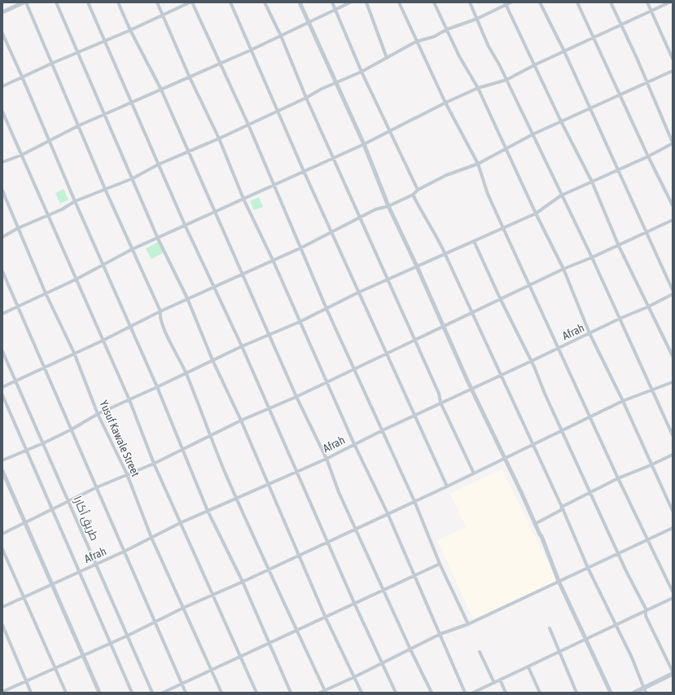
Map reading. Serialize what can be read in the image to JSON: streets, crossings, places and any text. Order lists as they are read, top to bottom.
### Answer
{
  "streets": {
    "street": ["Afrah", "Yusuf Kawale Street", "طريق أكارا"]
  },
  "crossings": [
    ["Afrah", "Yusuf Kawale Street"],
    ["Afrah", "طريق أكارا"]
  ]
}
